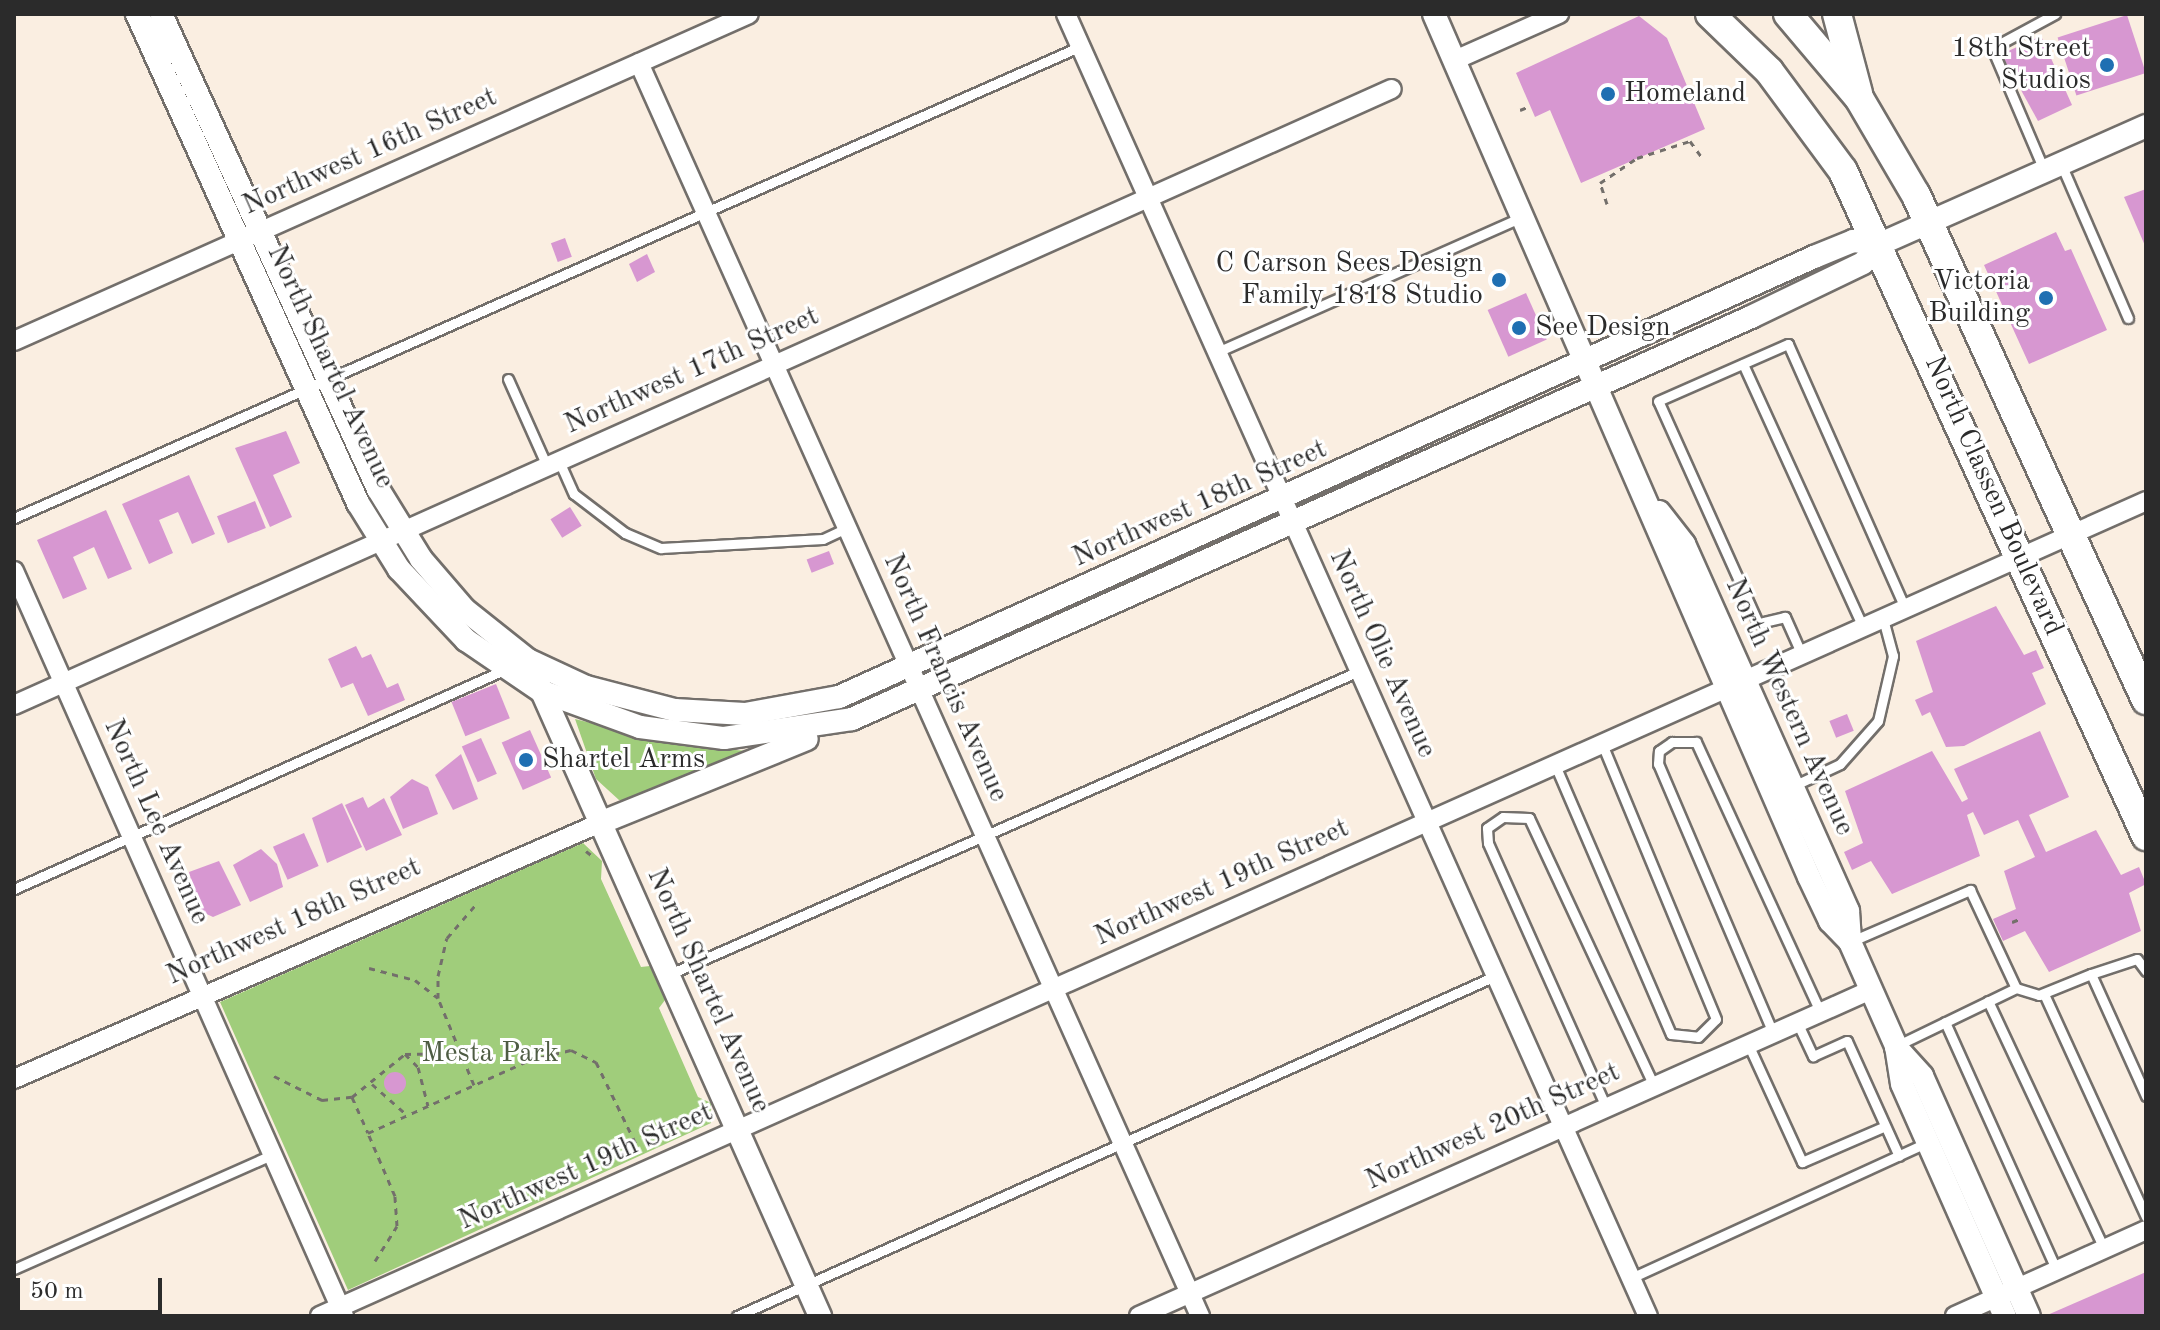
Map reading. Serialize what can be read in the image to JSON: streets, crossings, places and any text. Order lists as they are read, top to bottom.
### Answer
{
  "streets": {
    "main road": ["North Classen Boulevard"],
    "street": [
      "Northwest 16th Street",
      "North Shartel Avenue",
      "Northwest 17th Street",
      "Northwest 18th Street",
      "North Olie Avenue",
      "North Francis Avenue",
      "North Western Avenue",
      "North Lee Avenue",
      "Northwest 19th Street",
      "Northwest 20th Street"
    ]
  },
  "crossings": [
    ["Northwest 16th Street", "North Shartel Avenue"],
    ["Northwest 16th Street", "North Francis Avenue"],
    ["North Shartel Avenue", "Northwest 17th Street"],
    ["North Shartel Avenue", "Northwest 18th Street"],
    ["North Shartel Avenue", "Northwest 19th Street"],
    ["Northwest 17th Street", "North Olie Avenue"],
    ["Northwest 17th Street", "North Francis Avenue"],
    ["Northwest 17th Street", "North Lee Avenue"],
    ["North Classen Boulevard", "Northwest 18th Street"],
    ["North Classen Boulevard", "Northwest 19th Street"],
    ["Northwest 18th Street", "North Olie Avenue"],
    ["Northwest 18th Street", "North Francis Avenue"],
    ["Northwest 18th Street", "North Western Avenue"],
    ["Northwest 18th Street", "North Lee Avenue"],
    ["North Olie Avenue", "Northwest 19th Street"],
    ["North Olie Avenue", "Northwest 20th Street"],
    ["North Francis Avenue", "Northwest 19th Street"],
    ["North Francis Avenue", "Northwest 20th Street"],
    ["North Western Avenue", "Northwest 19th Street"],
    ["North Western Avenue", "Northwest 20th Street"],
    ["North Lee Avenue", "Northwest 19th Street"]
  ],
  "parks": ["Mesta Park"],
  "places": [
    "18th Street Studios",
    "Homeland",
    "C Carson Sees Design Family 1818 Studio",
    "Victoria Building",
    "See Design",
    "Shartel Arms"
  ],
  "scale_bar": "50 m"
}
